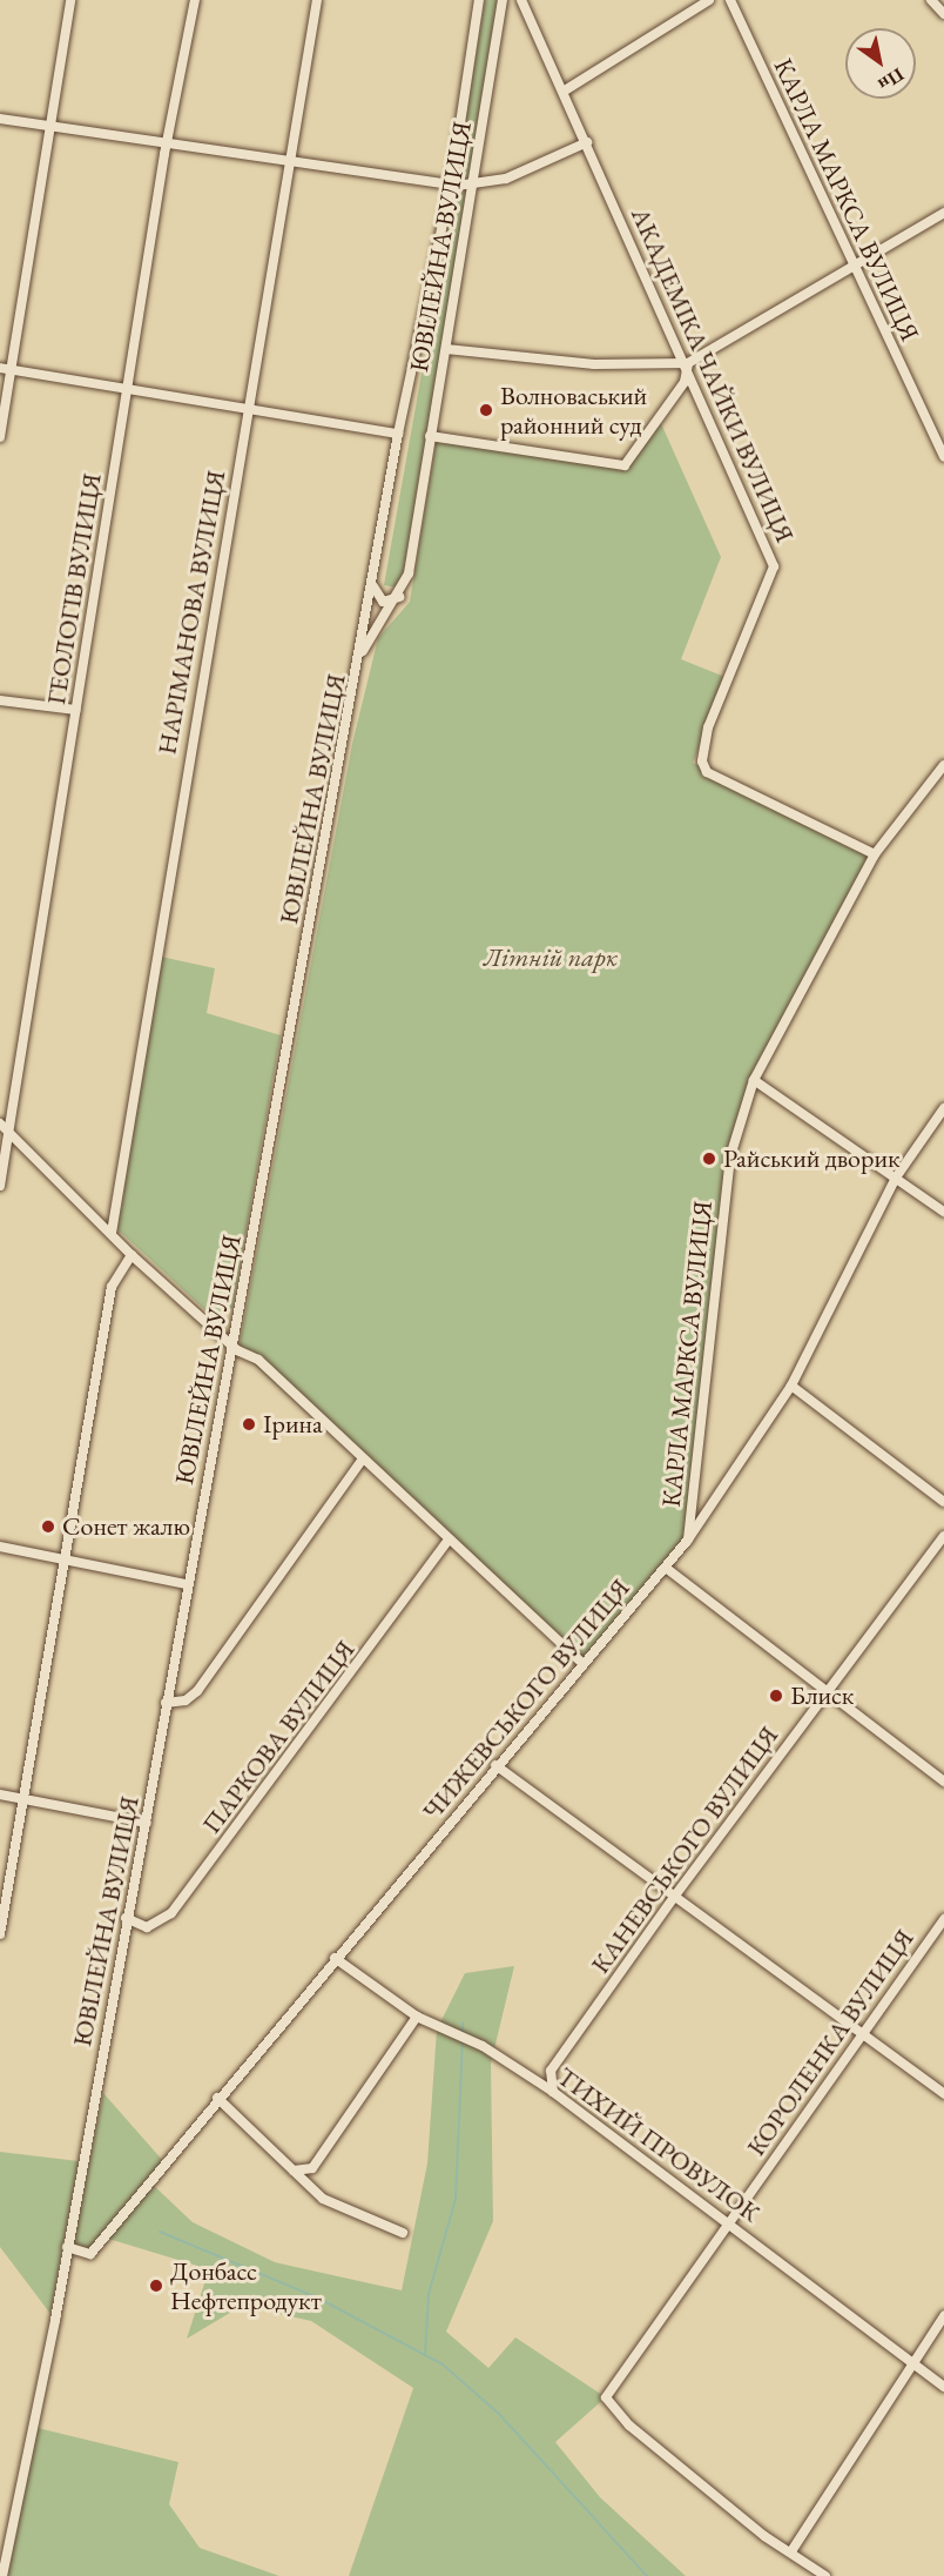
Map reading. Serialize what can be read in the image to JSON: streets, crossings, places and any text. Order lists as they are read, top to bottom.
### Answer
{
  "streets": {
    "street": [
      "КАРЛА МАРКСА ВУЛИЦЯ",
      "ЮВІЛЕЙНА ВУЛИЦЯ",
      "АКАДЕМІКА ЧАЙКИ ВУЛИЦЯ",
      "ГЕОЛОГІВ ВУЛИЦЯ",
      "НАРІМАНОВА ВУЛИЦЯ",
      "ЧИЖЕВСЬКОГО ВУЛИЦЯ",
      "ПАРКОВА ВУЛИЦЯ",
      "КАНЕВСЬКОГО ВУЛИЦЯ",
      "КОРОЛЕНКА ВУЛИЦЯ",
      "ТИХИЙ ПРОВУЛОК"
    ]
  },
  "crossings": [
    ["КАРЛА МАРКСА ВУЛИЦЯ", "АКАДЕМІКА ЧАЙКИ ВУЛИЦЯ"],
    ["КАРЛА МАРКСА ВУЛИЦЯ", "ЧИЖЕВСЬКОГО ВУЛИЦЯ"],
    ["ЮВІЛЕЙНА ВУЛИЦЯ", "ЧИЖЕВСЬКОГО ВУЛИЦЯ"],
    ["ЮВІЛЕЙНА ВУЛИЦЯ", "ПАРКОВА ВУЛИЦЯ"],
    ["ЧИЖЕВСЬКОГО ВУЛИЦЯ", "ТИХИЙ ПРОВУЛОК"],
    ["КАНЕВСЬКОГО ВУЛИЦЯ", "ТИХИЙ ПРОВУЛОК"],
    ["КОРОЛЕНКА ВУЛИЦЯ", "ТИХИЙ ПРОВУЛОК"]
  ],
  "parks": ["Літній парк"],
  "places": [
    "Волноваський районний суд",
    "Райський дворик",
    "Ірина",
    "Сонет жалю",
    "Блиск",
    "Донбасс Нефтепродукт"
  ],
  "north": "bottom right"
}
